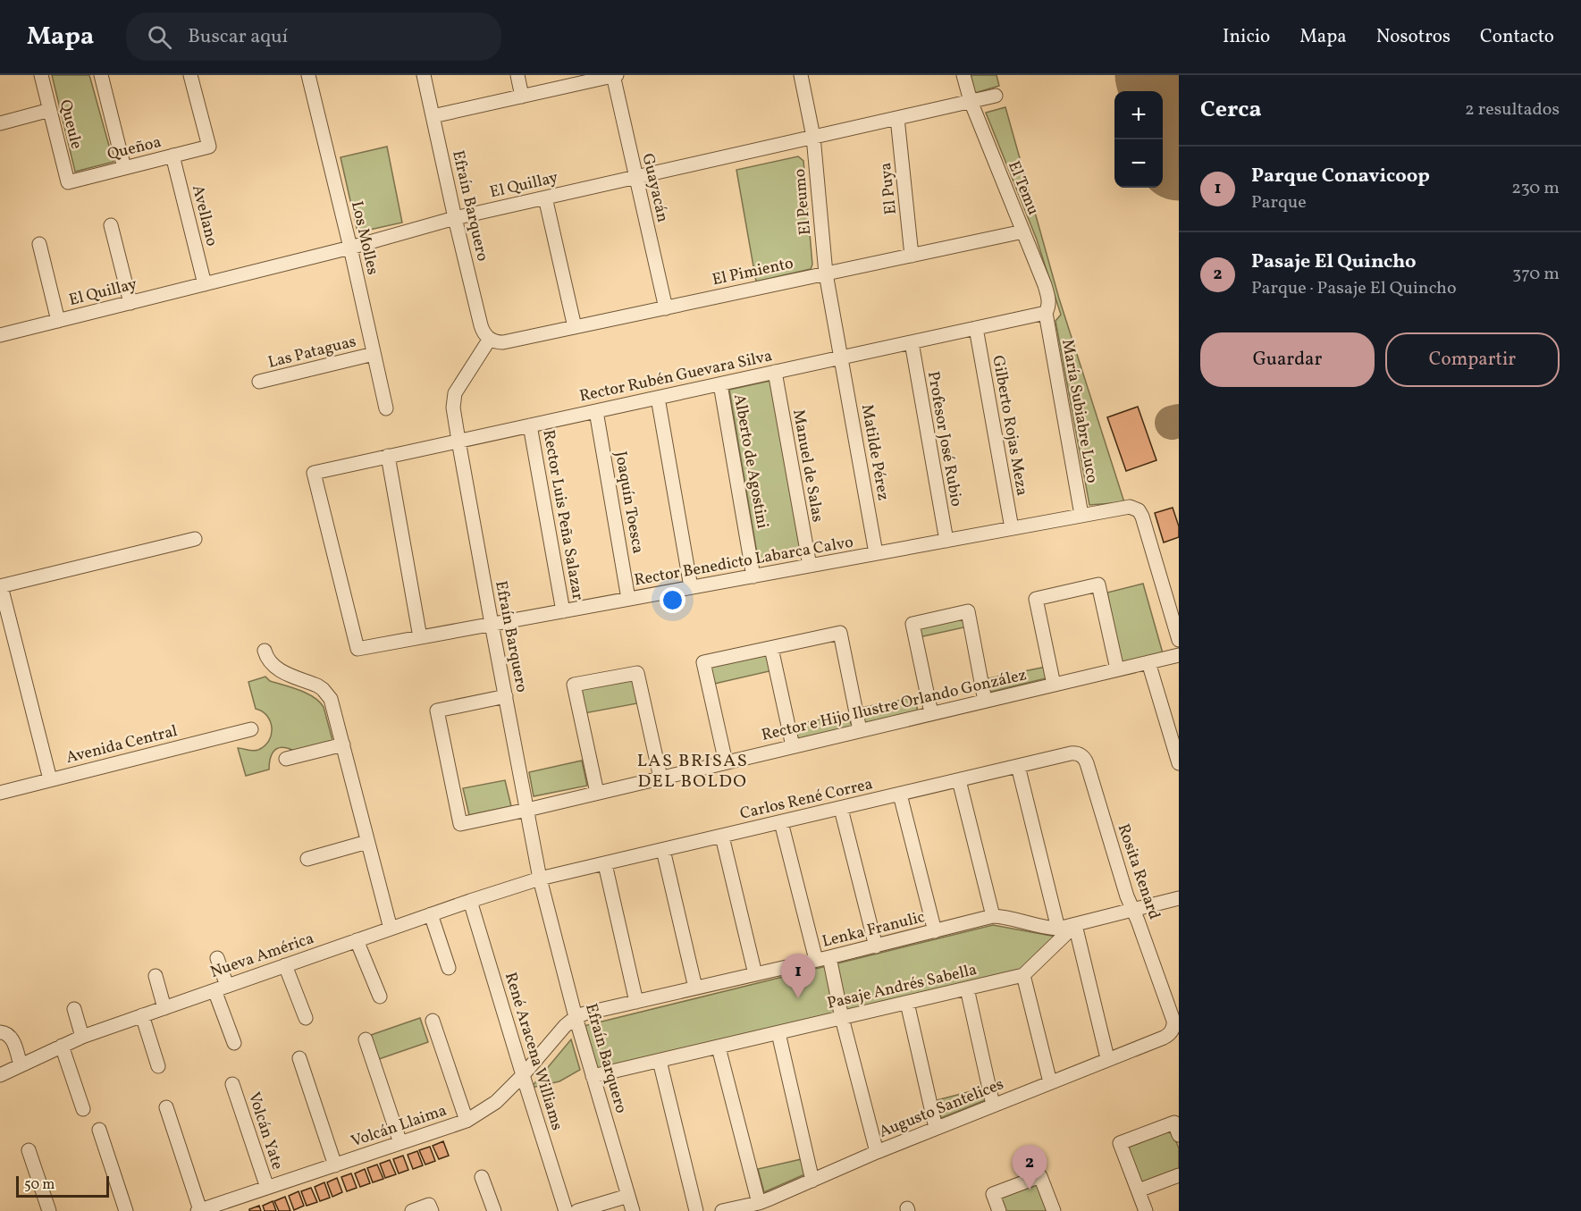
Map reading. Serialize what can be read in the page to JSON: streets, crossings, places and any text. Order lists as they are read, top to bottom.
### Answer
{
  "streets": {
    "street": [
      "Queule",
      "Queñoa",
      "El Quillay",
      "Guayacán",
      "El Temu",
      "El Puya",
      "El Peumo",
      "Efraín Barquero",
      "Avellano",
      "Los Molles",
      "El Pimiento",
      "Las Pataguas",
      "Rector Rubén Guevara Silva",
      "María Subiabre Luco",
      "Gilberto Rojas Meza",
      "Profesor José Rubio",
      "Matilde Pérez",
      "Alberto de Agostini",
      "Manuel de Salas",
      "Joaquín Toesca",
      "Rector Luis Peña Salazar",
      "Rector Benedicto Labarca Calvo",
      "Rector e Hijo Ilustre Orlando González",
      "Avenida Central",
      "Carlos René Correa",
      "Rosita Renard",
      "Lenka Franulic",
      "Nueva América",
      "Pasaje Andrés Sabella",
      "René Aracena Williams",
      "Augusto Santelices",
      "Volcán Llaima",
      "Volcán Yate"
    ]
  },
  "crossings": [
    ["Queule", "Queñoa"],
    ["Queñoa", "Avellano"],
    ["El Quillay", "Guayacán"],
    ["El Quillay", "El Temu"],
    ["El Quillay", "El Puya"],
    ["El Quillay", "El Peumo"],
    ["El Quillay", "Efraín Barquero"],
    ["El Quillay", "Avellano"],
    ["El Quillay", "Los Molles"],
    ["Guayacán", "El Pimiento"],
    ["El Temu", "El Pimiento"],
    ["El Temu", "Rector Rubén Guevara Silva"],
    ["El Temu", "María Subiabre Luco"],
    ["El Puya", "El Pimiento"],
    ["El Peumo", "El Pimiento"],
    ["El Peumo", "Rector Rubén Guevara Silva"],
    ["El Peumo", "Matilde Pérez"],
    ["Efraín Barquero", "El Pimiento"],
    ["Efraín Barquero", "Rector Rubén Guevara Silva"],
    ["Efraín Barquero", "Rector Benedicto Labarca Calvo"],
    ["Efraín Barquero", "Rector e Hijo Ilustre Orlando González"],
    ["Efraín Barquero", "Carlos René Correa"],
    ["Efraín Barquero", "Lenka Franulic"],
    ["Efraín Barquero", "Nueva América"],
    ["Efraín Barquero", "Pasaje Andrés Sabella"],
    ["Efraín Barquero", "Volcán Llaima"],
    ["Los Molles", "Las Pataguas"],
    ["Rector Rubén Guevara Silva", "María Subiabre Luco"],
    ["Rector Rubén Guevara Silva", "Gilberto Rojas Meza"],
    ["Rector Rubén Guevara Silva", "Profesor José Rubio"],
    ["Rector Rubén Guevara Silva", "Matilde Pérez"],
    ["Rector Rubén Guevara Silva", "Alberto de Agostini"],
    ["Rector Rubén Guevara Silva", "Manuel de Salas"],
    ["Rector Rubén Guevara Silva", "Joaquín Toesca"],
    ["Rector Rubén Guevara Silva", "Rector Luis Peña Salazar"],
    ["Rector Rubén Guevara Silva", "Rector Benedicto Labarca Calvo"],
    ["María Subiabre Luco", "Rector Benedicto Labarca Calvo"],
    ["Gilberto Rojas Meza", "Rector Benedicto Labarca Calvo"],
    ["Profesor José Rubio", "Rector Benedicto Labarca Calvo"],
    ["Matilde Pérez", "Rector Benedicto Labarca Calvo"],
    ["Alberto de Agostini", "Rector Benedicto Labarca Calvo"],
    ["Manuel de Salas", "Rector Benedicto Labarca Calvo"],
    ["Joaquín Toesca", "Rector Benedicto Labarca Calvo"],
    ["Rector Luis Peña Salazar", "Rector Benedicto Labarca Calvo"],
    ["Carlos René Correa", "Rosita Renard"],
    ["Carlos René Correa", "Nueva América"],
    ["Rosita Renard", "Lenka Franulic"],
    ["Rosita Renard", "Augusto Santelices"],
    ["Lenka Franulic", "Volcán Llaima"],
    ["Nueva América", "René Aracena Williams"],
    ["René Aracena Williams", "Volcán Llaima"],
    ["Volcán Llaima", "Volcán Yate"]
  ],
  "districts": ["LAS BRISAS DEL BOLDO"],
  "scale_bar": "50 m",
  "page": {
    "header": "Mapa",
    "search": "Buscar aquí",
    "nav": [
      "Inicio",
      "Mapa",
      "Nosotros",
      "Contacto"
    ],
    "heading": ["Cerca", "2 resultados"],
    "map_buttons": ["+", "−"],
    "list": [
      {
        "mark": "1",
        "name": "Parque Conavicoop",
        "note": "Parque",
        "value": "230 m"
      },
      {
        "mark": "2",
        "name": "Pasaje El Quincho",
        "note": "Parque · Pasaje El Quincho",
        "value": "370 m"
      }
    ],
    "buttons": ["Guardar", "Compartir"],
    "pins": ["1", "2"],
    "scale": "50 m"
  }
}
